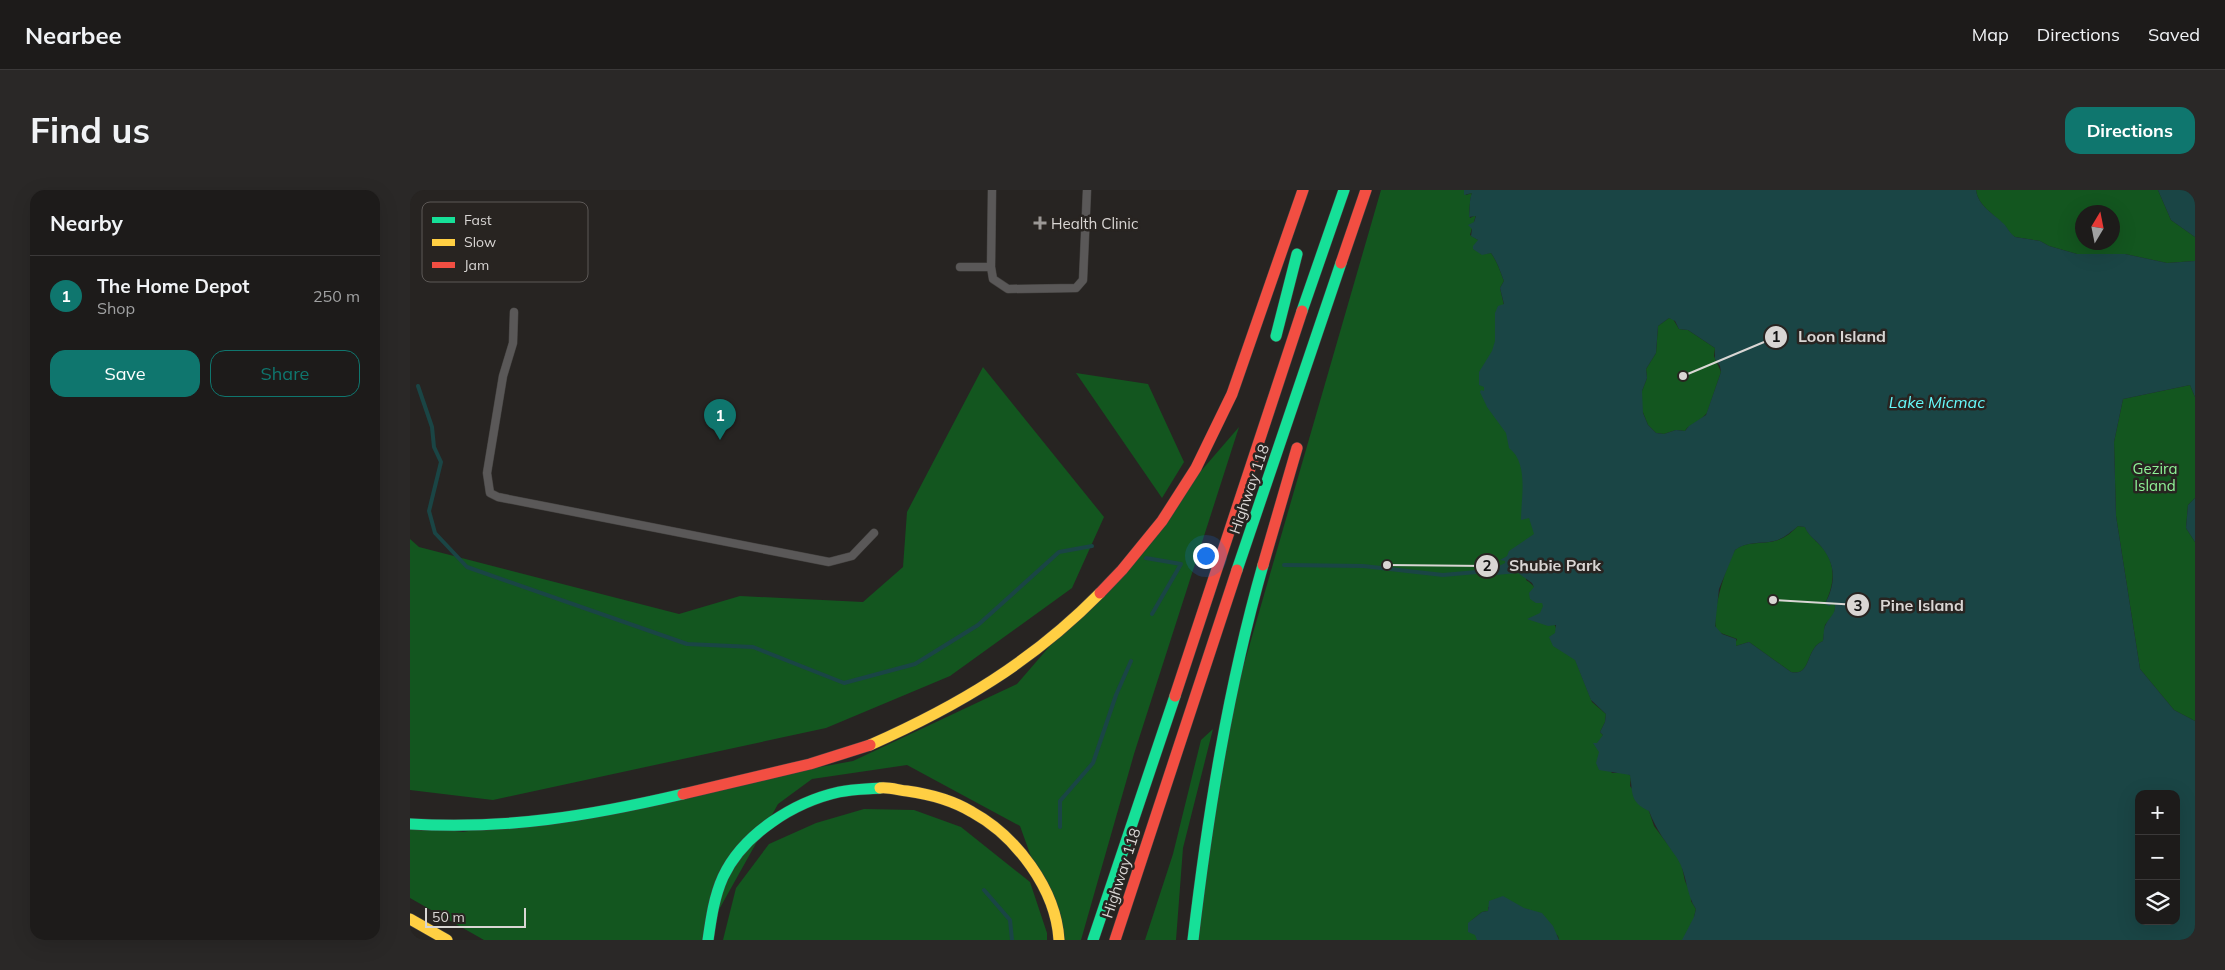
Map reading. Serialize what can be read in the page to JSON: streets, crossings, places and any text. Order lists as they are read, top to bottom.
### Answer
{
  "streets": {
    "highway": ["Highway 118"]
  },
  "water": ["Lake Micmac"],
  "parks": ["Gezira Island"],
  "places": {
    "health": ["Health Clinic"],
    "other": ["Loon Island", "Shubie Park", "Pine Island"]
  },
  "legend": ["Fast", "Slow", "Jam"],
  "scale_bar": "50 m",
  "north": "top",
  "page": {
    "header": "Nearbee",
    "nav": ["Map", "Directions", "Saved"],
    "buttons": [
      "Directions",
      ["Save", "Share"]
    ],
    "title": "Find us",
    "heading": "Nearby",
    "list": [
      {
        "mark": "1",
        "name": "The Home Depot",
        "note": "Shop",
        "value": "250 m"
      }
    ],
    "pins": "1",
    "map_buttons": ["+", "−"],
    "scale": "50 m"
  }
}
